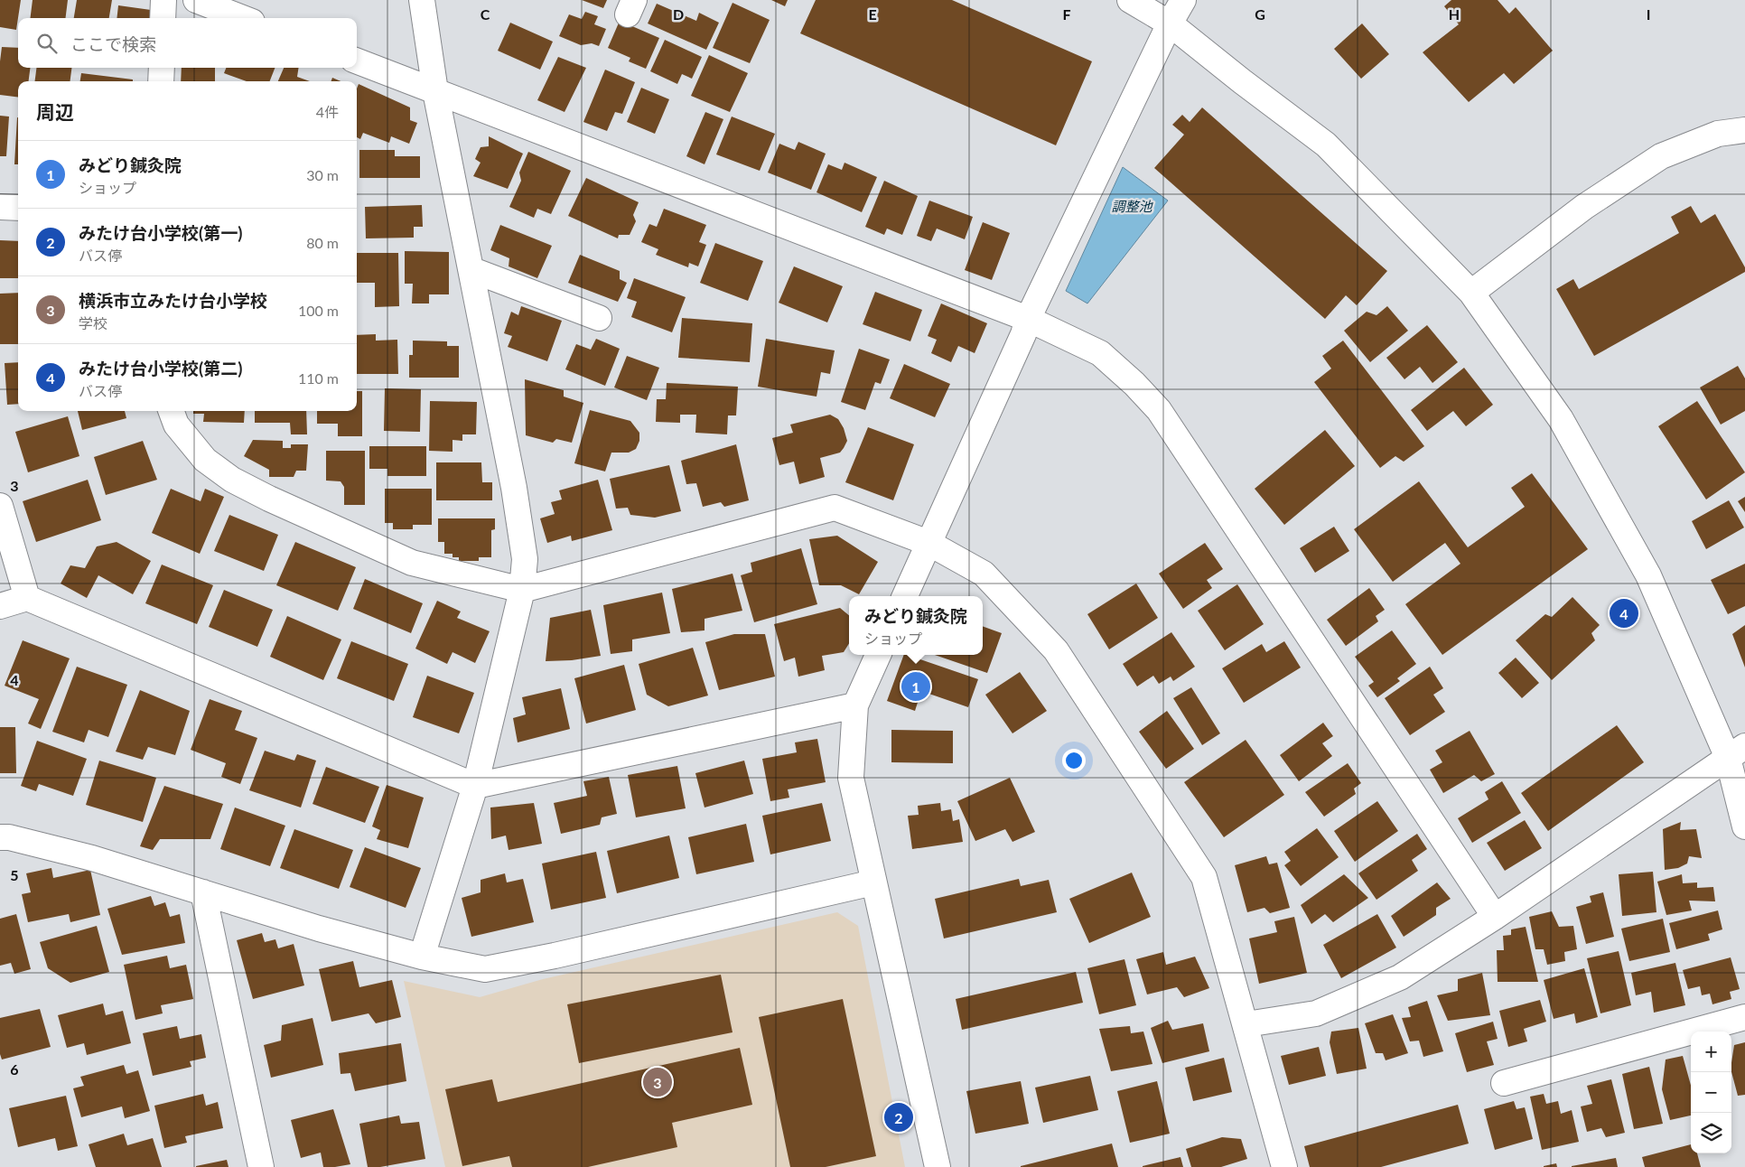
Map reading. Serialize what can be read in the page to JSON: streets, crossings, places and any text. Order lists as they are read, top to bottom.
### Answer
{
  "water": ["調整池"],
  "page": {
    "search": "ここで検索",
    "heading": ["周辺", "4件"],
    "list": [
      {
        "mark": "1",
        "name": "みどり鍼灸院",
        "note": "ショップ",
        "value": "30 m"
      },
      {
        "mark": "2",
        "name": "みたけ台小学校(第一)",
        "note": "バス停",
        "value": "80 m"
      },
      {
        "mark": "3",
        "name": "横浜市立みたけ台小学校",
        "note": "学校",
        "value": "100 m"
      },
      {
        "mark": "4",
        "name": "みたけ台小学校(第二)",
        "note": "バス停",
        "value": "110 m"
      }
    ],
    "popup": ["みどり鍼灸院", "ショップ"],
    "pins": [
      "4",
      "1",
      "3",
      "2"
    ],
    "map_buttons": ["+", "−"]
  },
  "grid": {
    "columns": [
      "C",
      "D",
      "E",
      "F",
      "G",
      "H",
      "I"
    ],
    "rows": [
      "3",
      "4",
      "5",
      "6"
    ]
  }
}
